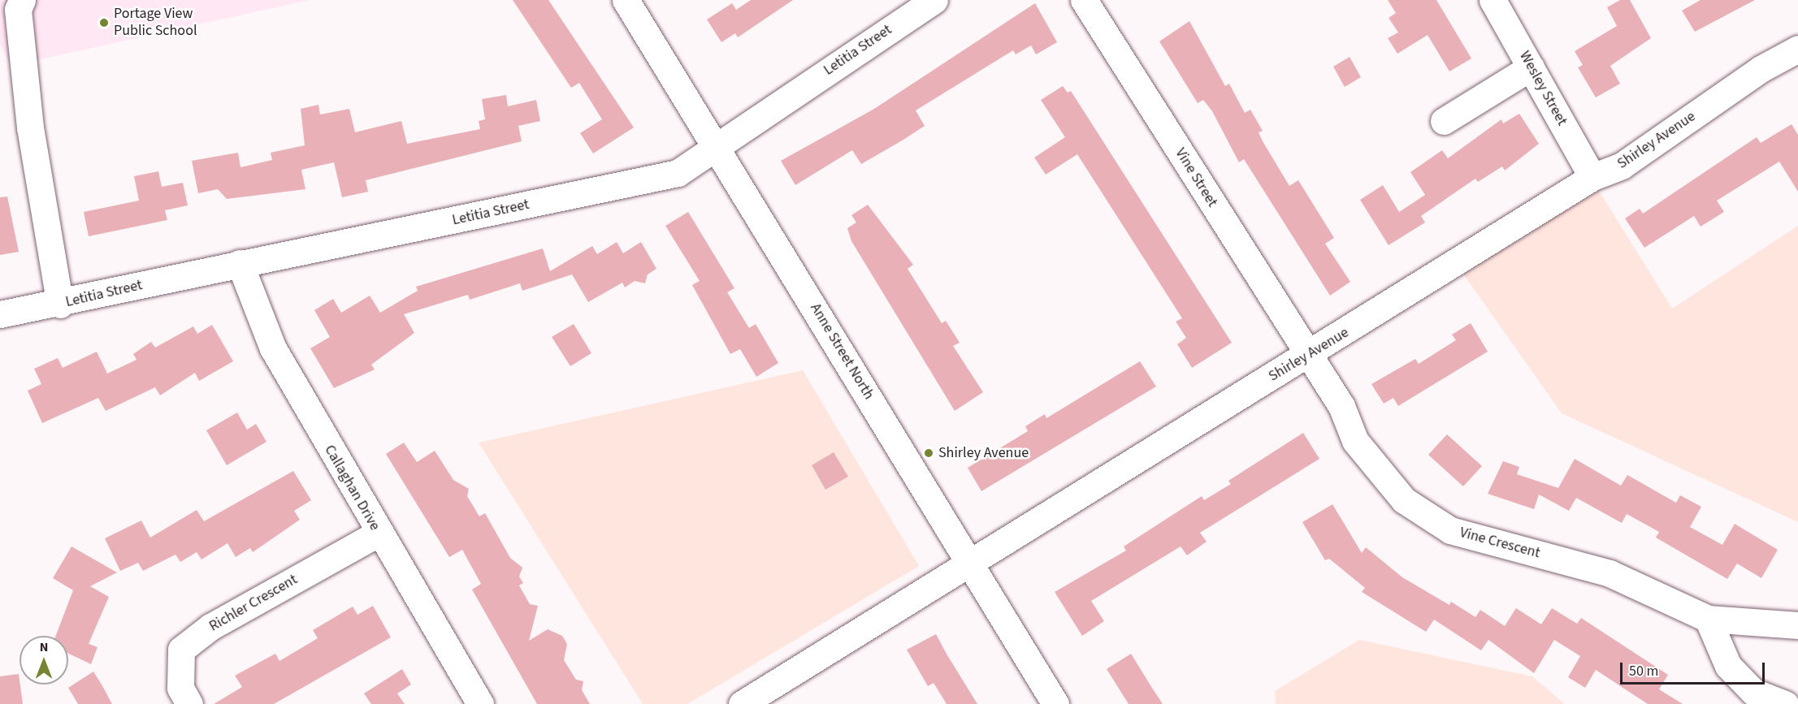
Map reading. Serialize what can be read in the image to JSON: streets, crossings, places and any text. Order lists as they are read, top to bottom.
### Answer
{
  "streets": {
    "street": [
      "Letitia Street",
      "Wesley Street",
      "Shirley Avenue",
      "Vine Street",
      "Anne Street North",
      "Callaghan Drive",
      "Vine Crescent",
      "Richler Crescent"
    ]
  },
  "crossings": [
    ["Letitia Street", "Anne Street North"],
    ["Letitia Street", "Callaghan Drive"],
    ["Wesley Street", "Shirley Avenue"],
    ["Shirley Avenue", "Vine Street"],
    ["Shirley Avenue", "Anne Street North"],
    ["Shirley Avenue", "Vine Crescent"],
    ["Vine Street", "Vine Crescent"],
    ["Callaghan Drive", "Richler Crescent"]
  ],
  "places": ["Portage View Public School", "Shirley Avenue"],
  "scale_bar": "50 m",
  "north": "top"
}
